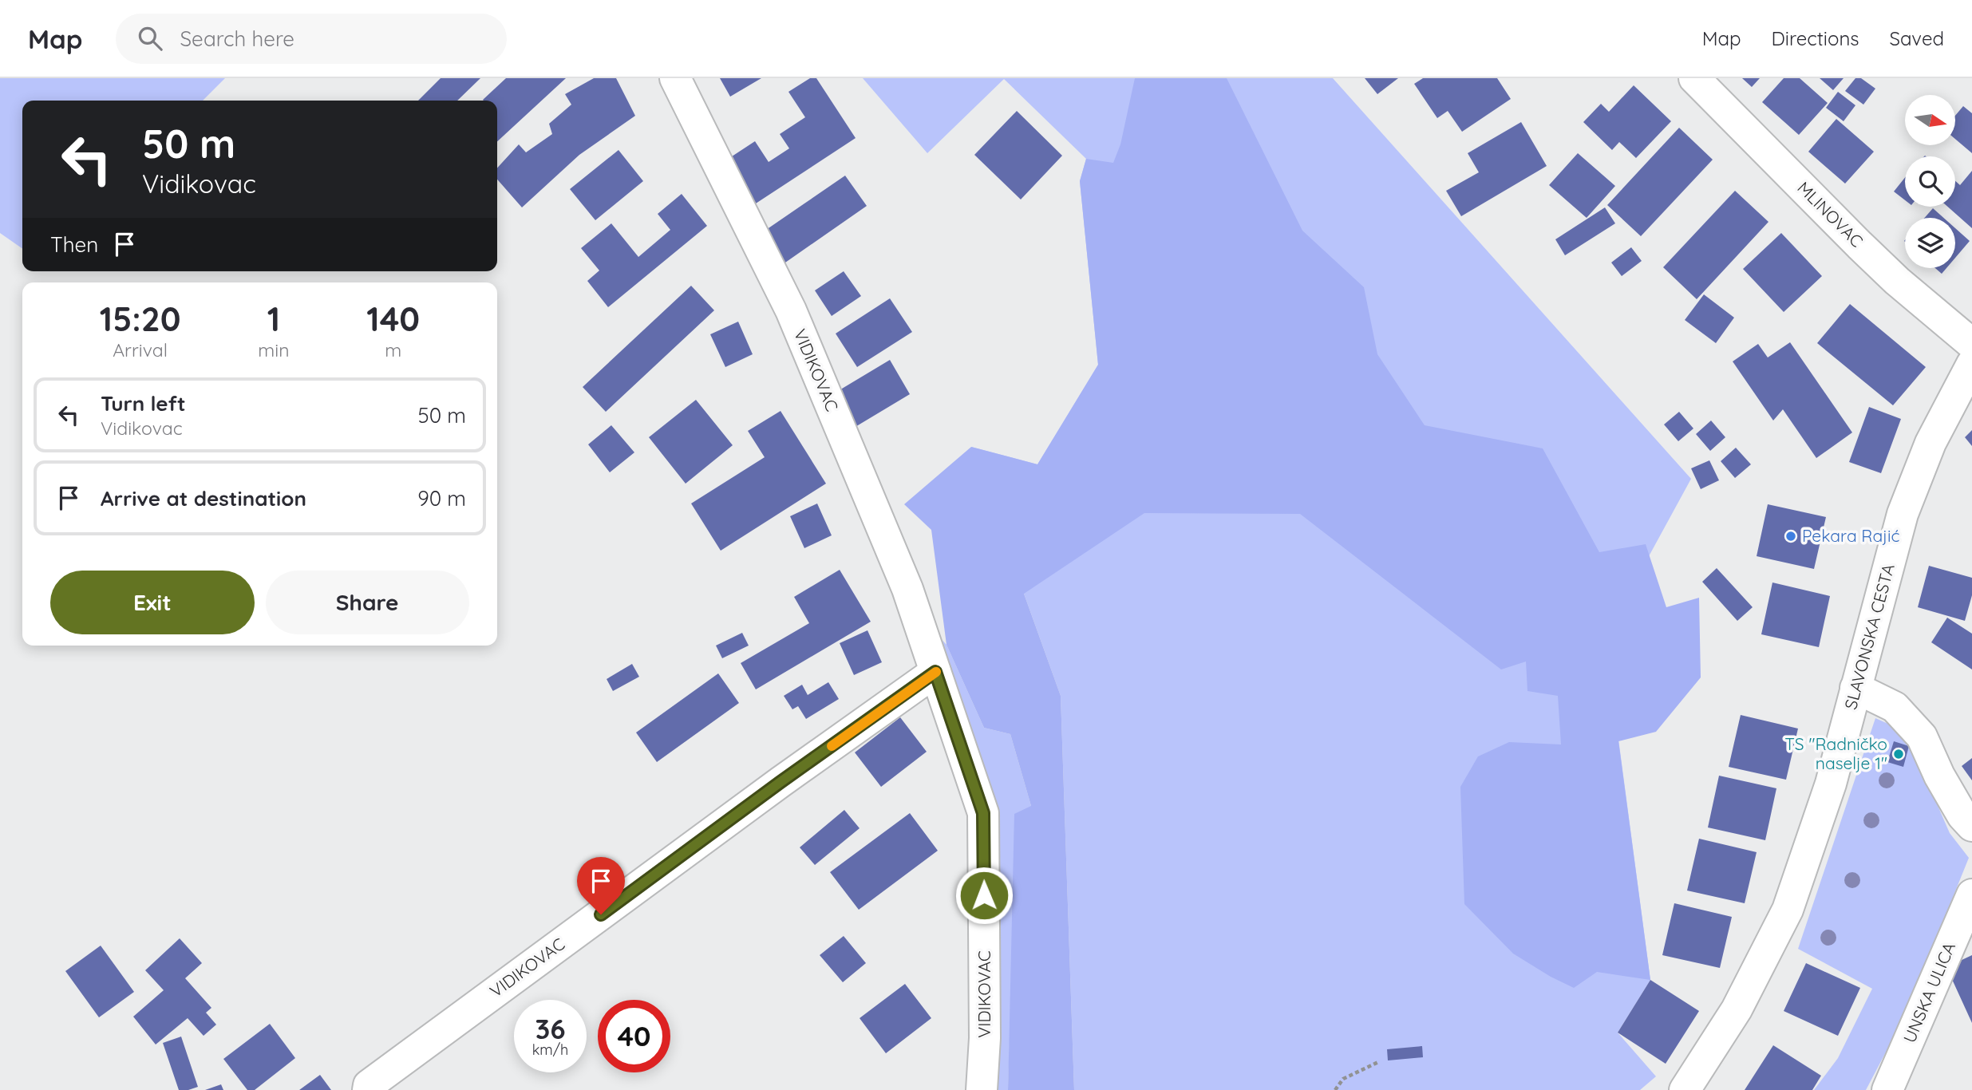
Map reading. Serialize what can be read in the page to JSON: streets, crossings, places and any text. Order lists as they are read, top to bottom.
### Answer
{
  "streets": {
    "street": [
      "MLINOVAC",
      "VIDIKOVAC",
      "SLAVONSKA CESTA",
      "UNSKA ULICA"
    ]
  },
  "places": ["Pekara Rajić", "TS \"Radničko naselje 1\""],
  "north": "right",
  "page": {
    "header": "Map",
    "search": "Search here",
    "nav": ["Map", "Directions", "Saved"],
    "turn": ["50 m", "Vidikovac"],
    "then": "Then",
    "eta": [
      "15:20",
      "Arrival",
      "1",
      "min",
      "140",
      "m"
    ],
    "list": [
      {
        "name": "Turn left",
        "note": "Vidikovac",
        "value": "50 m"
      },
      {
        "name": "Arrive at destination",
        "value": "90 m"
      }
    ],
    "buttons": ["Exit", "Share"],
    "speed": "36 km/h",
    "limit": "40"
  }
}
